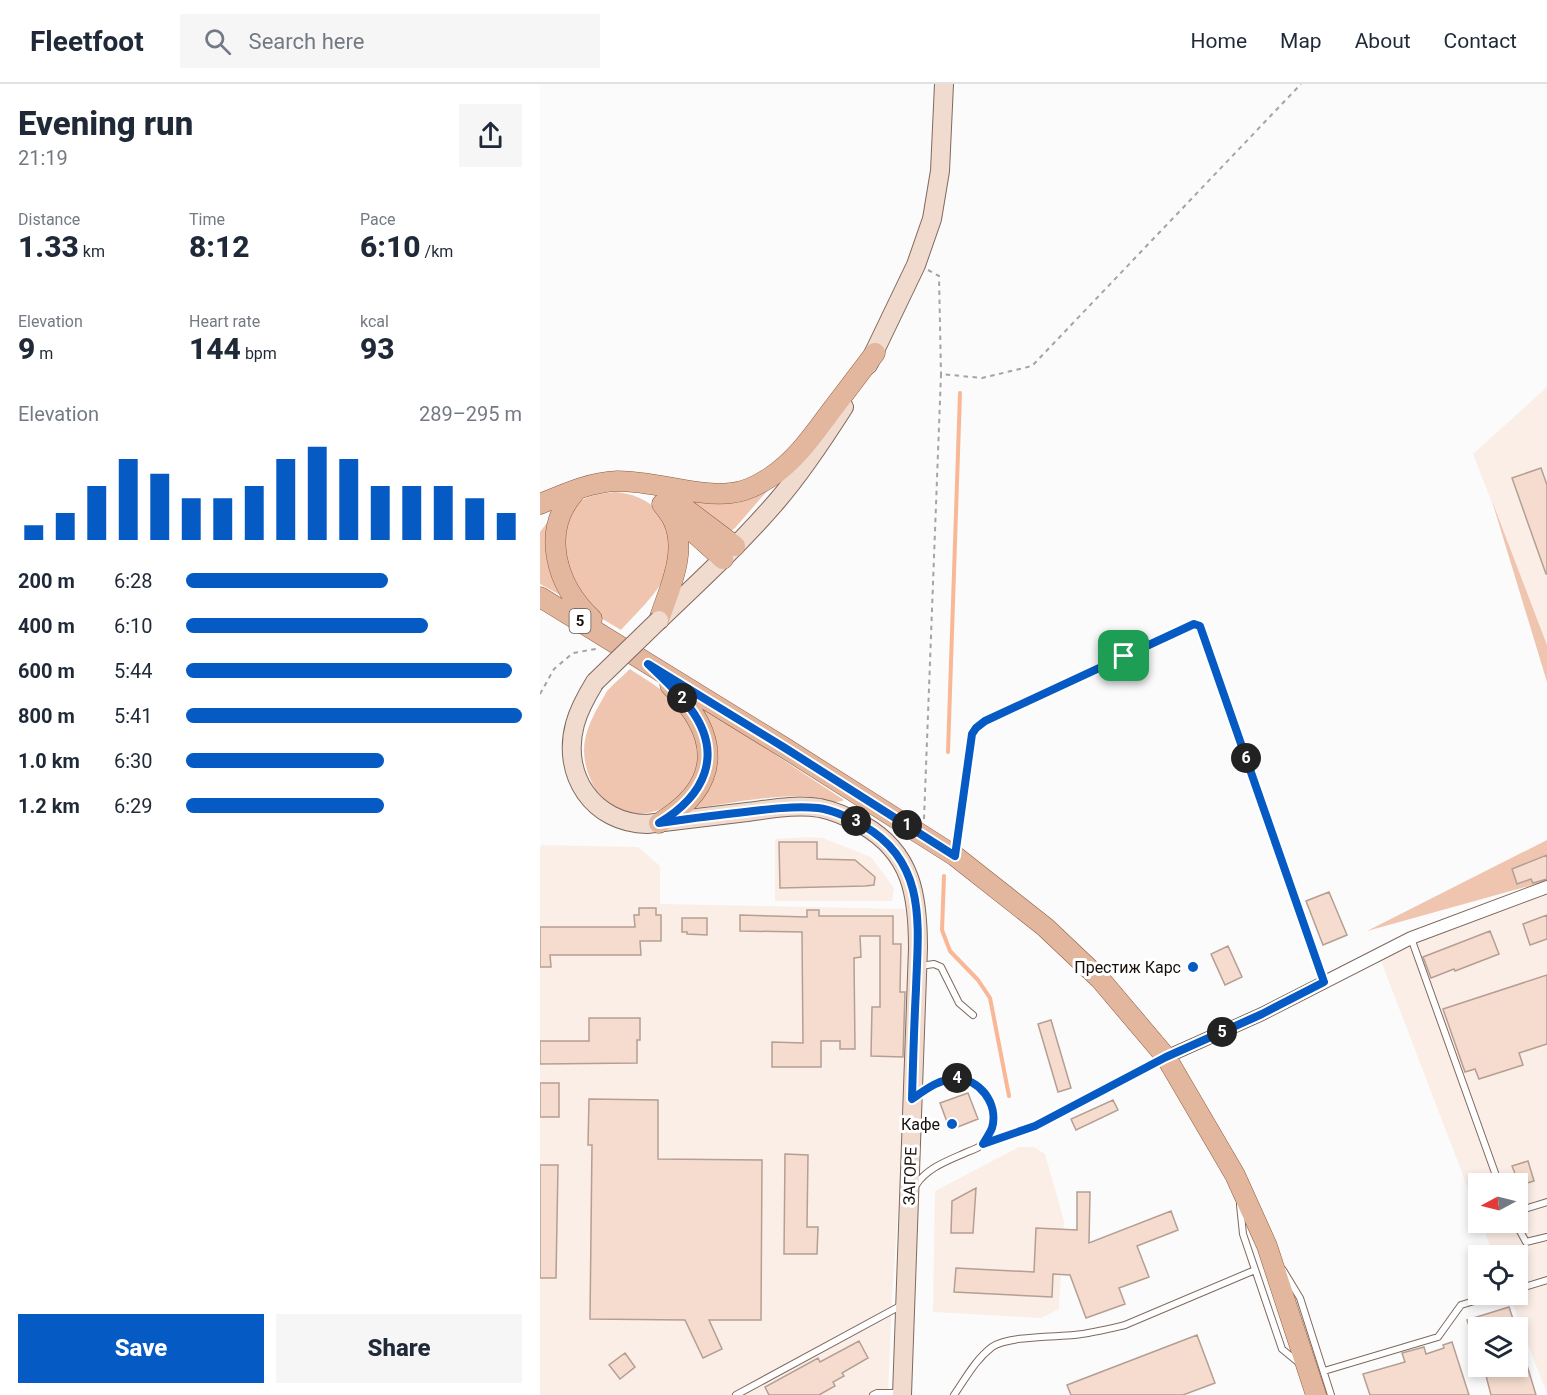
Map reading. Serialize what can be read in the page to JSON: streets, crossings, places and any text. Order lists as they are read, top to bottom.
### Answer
{
  "streets": {
    "main road": ["5", "ЗАГОРЕ"]
  },
  "places": ["Престиж Карс", "Кафе"],
  "north": "left",
  "page": {
    "header": "Fleetfoot",
    "search": "Search here",
    "nav": [
      "Home",
      "Map",
      "About",
      "Contact"
    ],
    "heading": ["Evening run", "21:19"],
    "stats": [
      ["Distance", "1.33 km"],
      ["Time", "8:12"],
      ["Pace", "6:10 /km"],
      ["Elevation", "9 m"],
      ["Heart rate", "144 bpm"],
      ["kcal", "93"]
    ],
    "chart": ["Elevation", "289–295 m"],
    "list": [
      {
        "name": "200 m",
        "note": "6:28"
      },
      {
        "name": "400 m",
        "note": "6:10"
      },
      {
        "name": "600 m",
        "note": "5:44"
      },
      {
        "name": "800 m",
        "note": "5:41"
      },
      {
        "name": "1.0 km",
        "note": "6:30"
      },
      {
        "name": "1.2 km",
        "note": "6:29"
      }
    ],
    "pins": [
      "2",
      "6",
      "3",
      "1",
      "5",
      "4"
    ],
    "buttons": ["Save", "Share"]
  }
}
